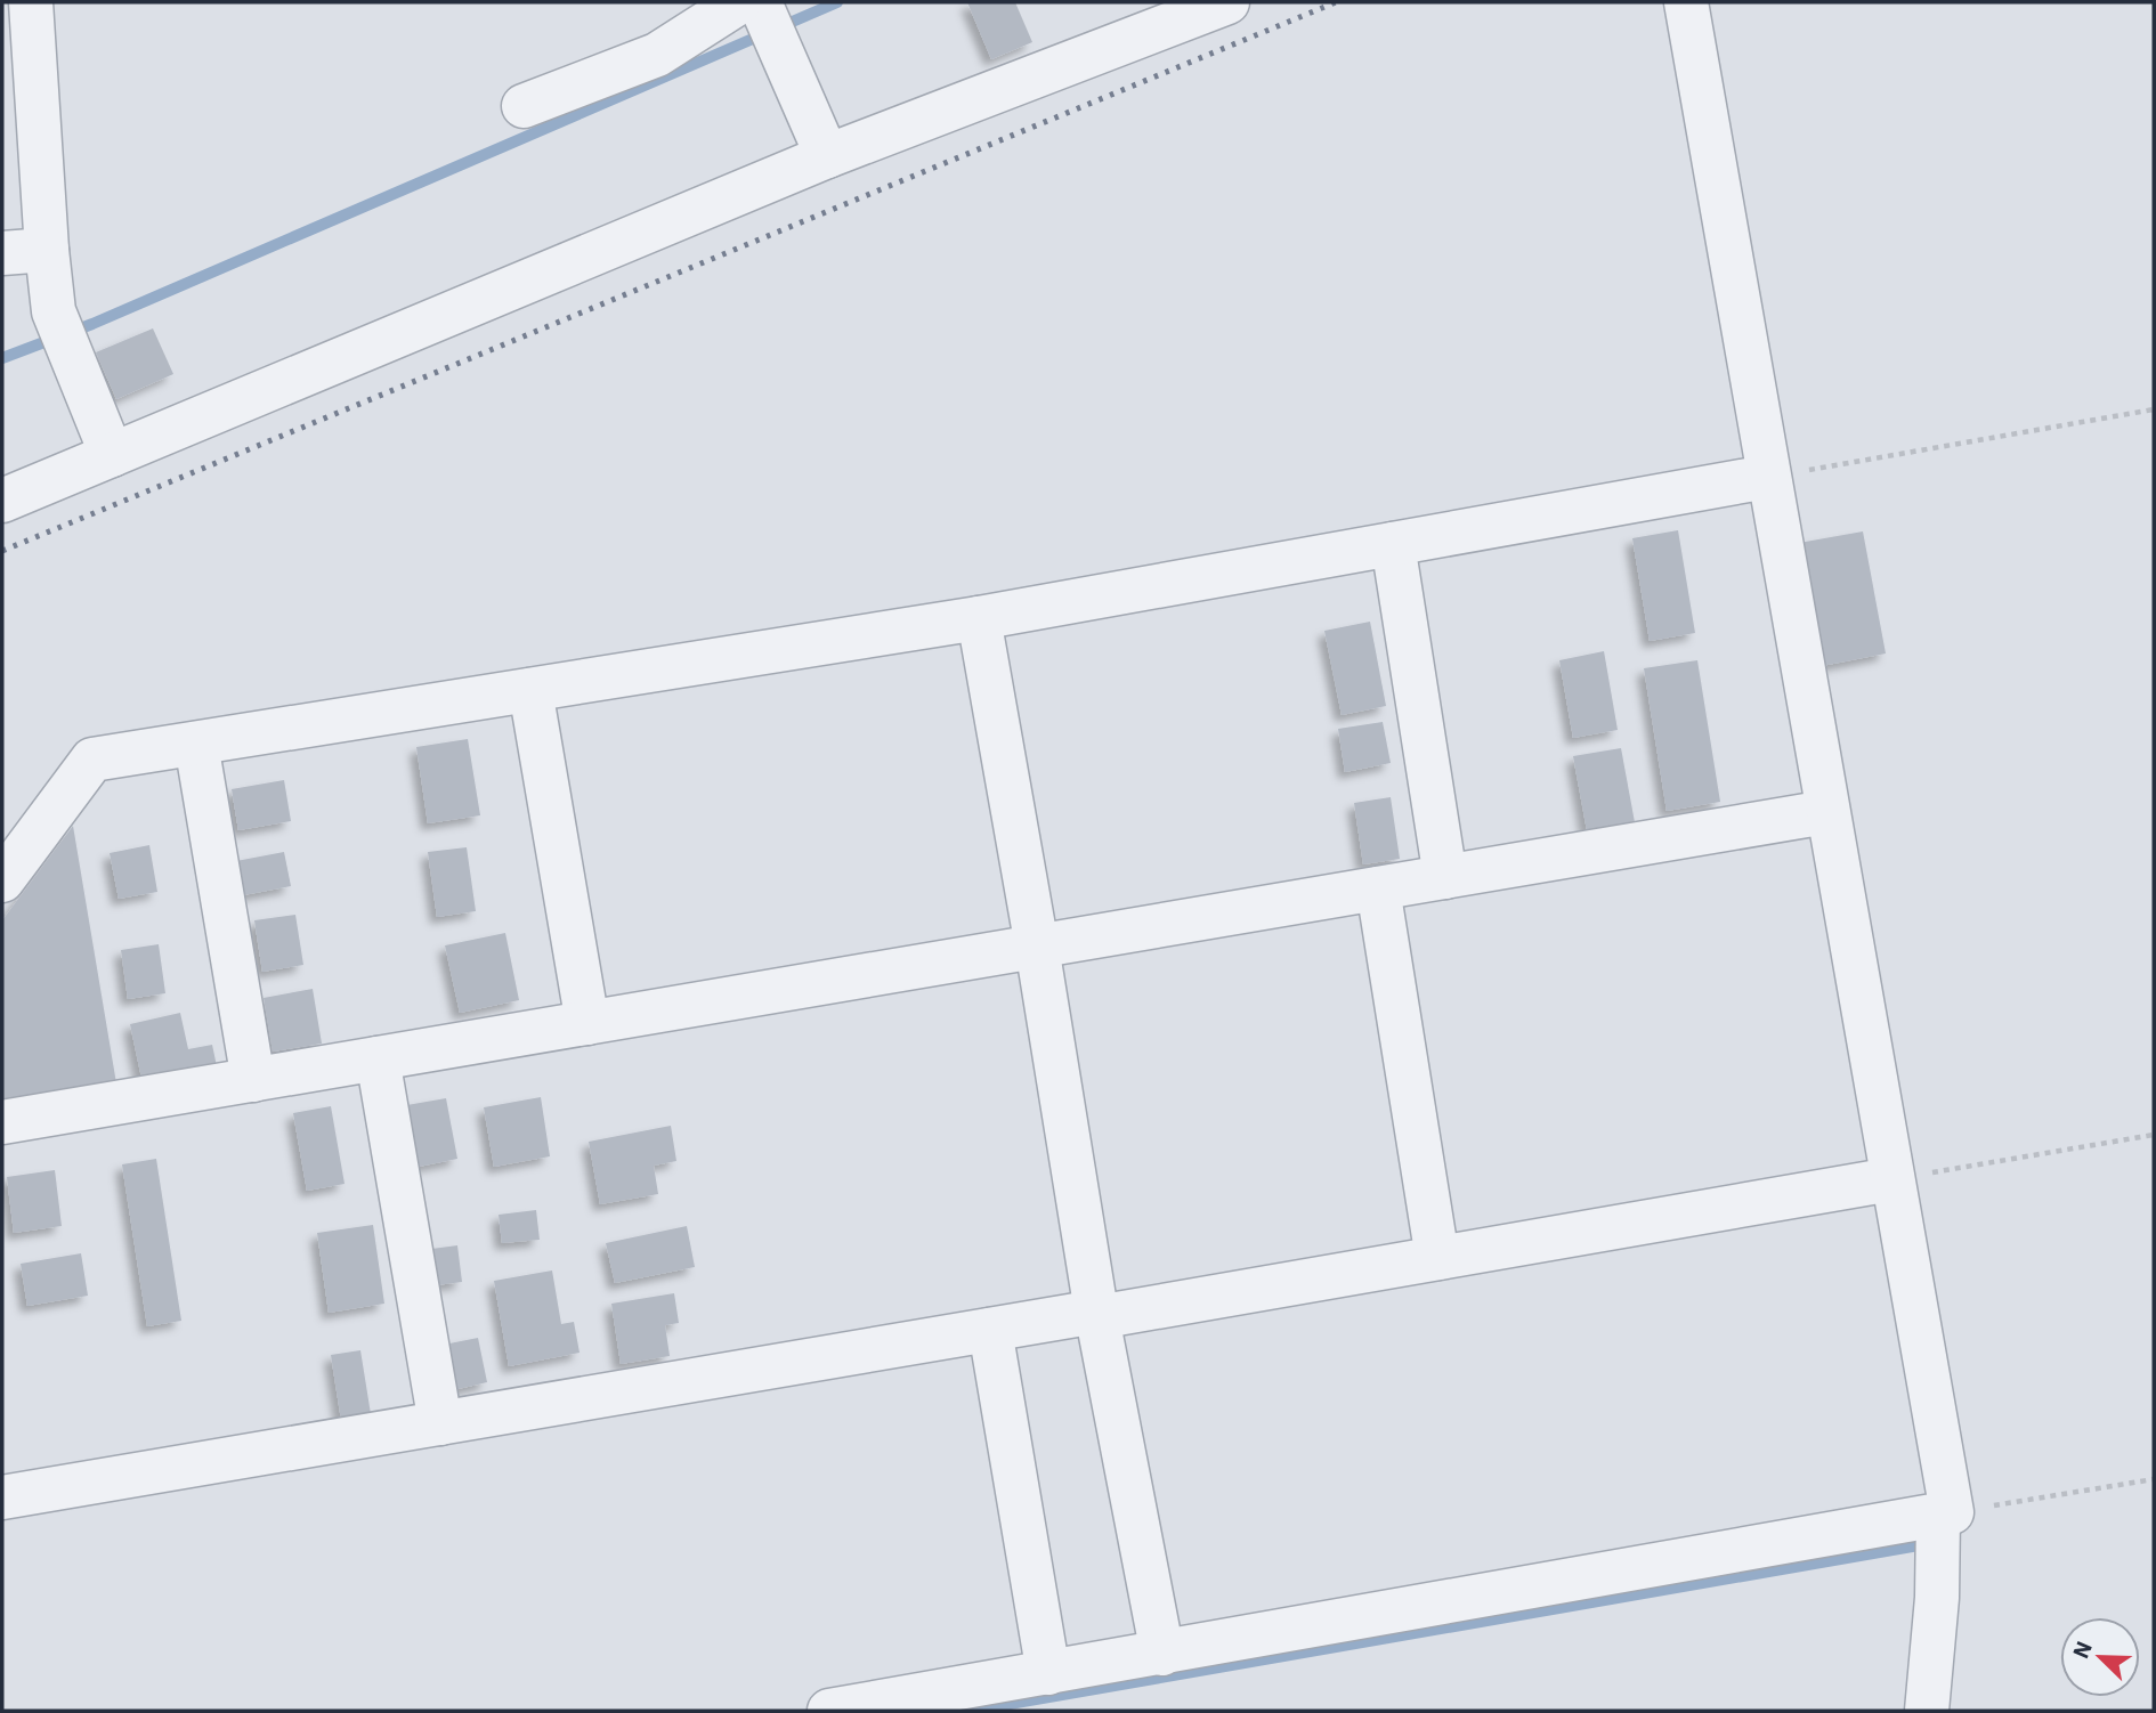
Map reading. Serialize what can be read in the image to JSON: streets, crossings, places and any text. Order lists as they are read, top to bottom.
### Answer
{
  "north": "top left"
}
